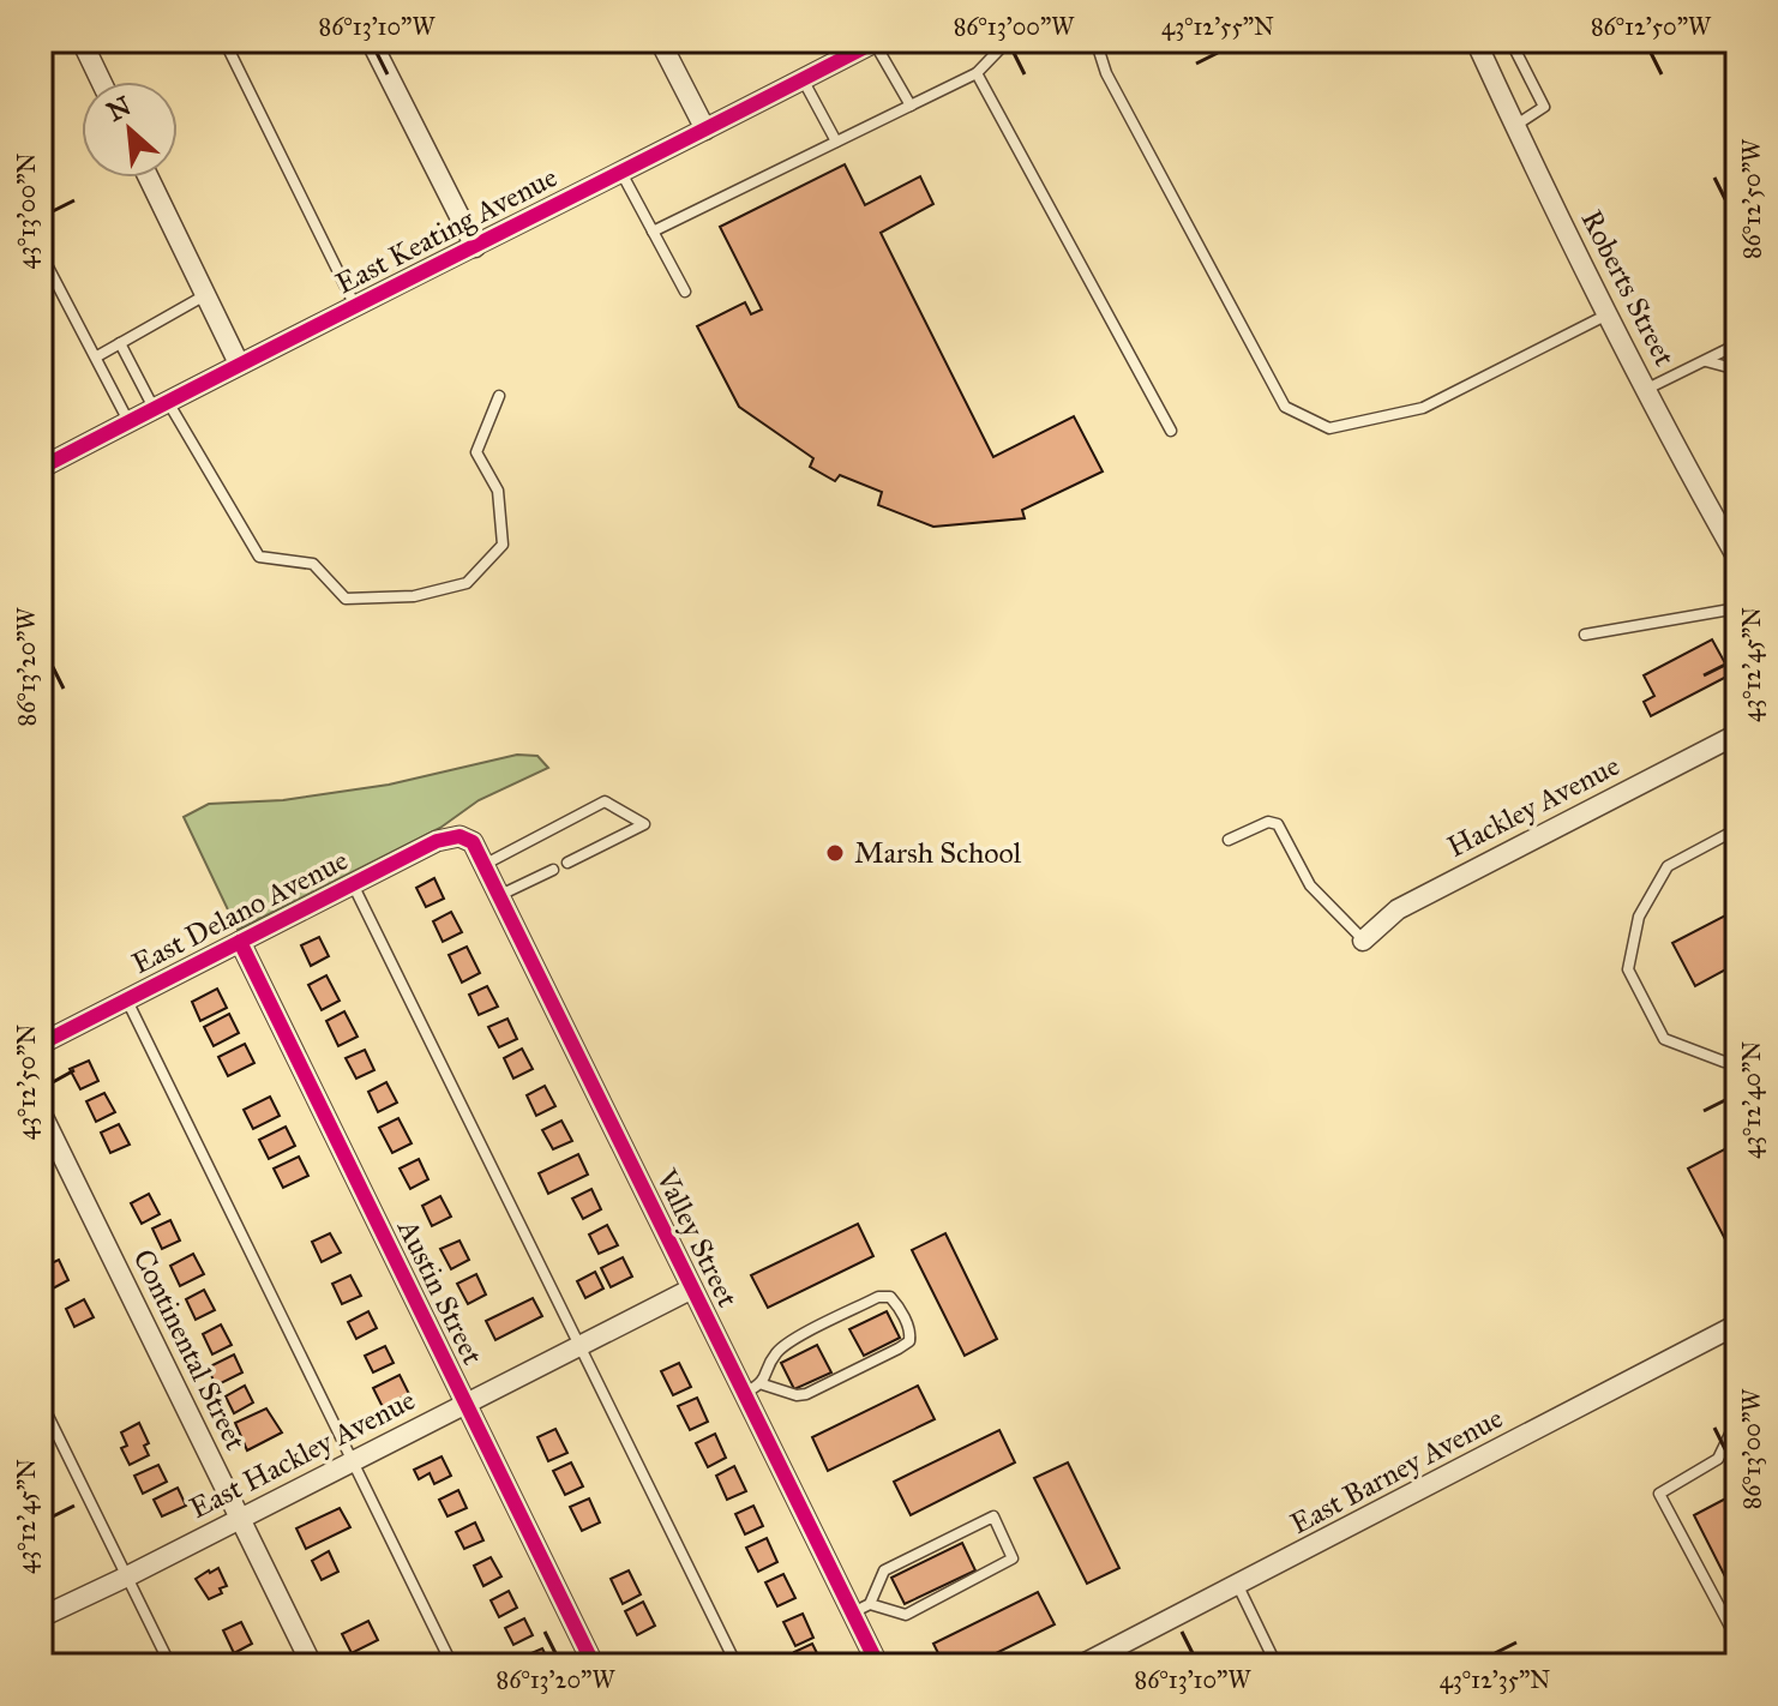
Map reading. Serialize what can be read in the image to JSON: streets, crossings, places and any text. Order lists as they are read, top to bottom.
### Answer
{
  "streets": {
    "street": [
      "East Keating Avenue",
      "Roberts Street",
      "Hackley Avenue",
      "East Delano Avenue",
      "Valley Street",
      "Austin Street",
      "Continental Street",
      "East Hackley Avenue",
      "East Barney Avenue"
    ]
  },
  "crossings": [
    ["East Delano Avenue", "Valley Street"],
    ["East Delano Avenue", "Austin Street"],
    ["Valley Street", "East Hackley Avenue"],
    ["Austin Street", "East Hackley Avenue"],
    ["Continental Street", "East Hackley Avenue"]
  ],
  "places": ["Marsh School"],
  "north": "top left",
  "coordinates": [
    "86°13'10\"W",
    "86°13'00\"W",
    "43°12'55\"N",
    "86°12'50\"W",
    "43°13'00\"N",
    "43°12'45\"N",
    "86°13'20\"W",
    "43°12'50\"N",
    "43°12'40\"N",
    "43°12'35\"N"
  ]
}
